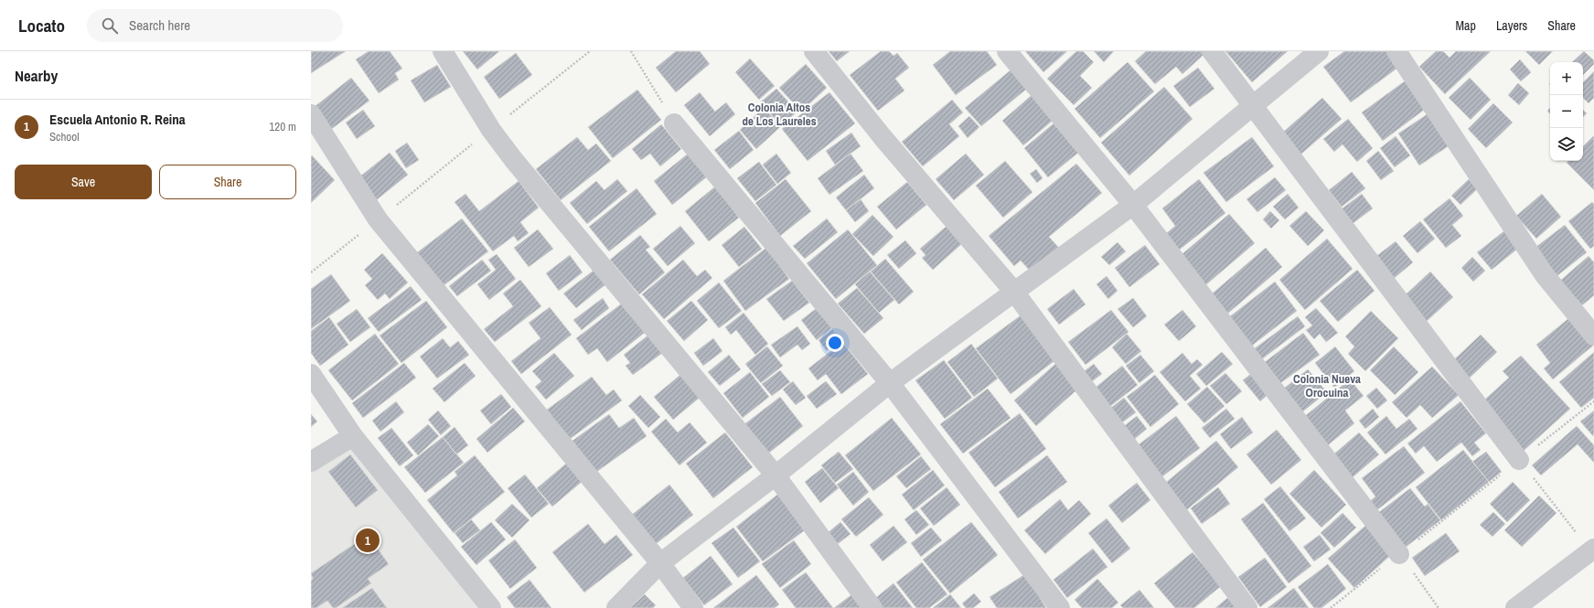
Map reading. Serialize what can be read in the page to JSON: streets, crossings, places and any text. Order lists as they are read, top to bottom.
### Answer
{
  "districts": ["Colonia Altos de Los Laureles", "Colonia Nueva Orocuina"],
  "page": {
    "header": "Locato",
    "search": "Search here",
    "nav": ["Map", "Layers", "Share"],
    "heading": "Nearby",
    "map_buttons": ["+", "−"],
    "list": [
      {
        "mark": "1",
        "name": "Escuela Antonio R. Reina",
        "note": "School",
        "value": "120 m"
      }
    ],
    "buttons": ["Save", "Share"],
    "pins": "1"
  }
}
